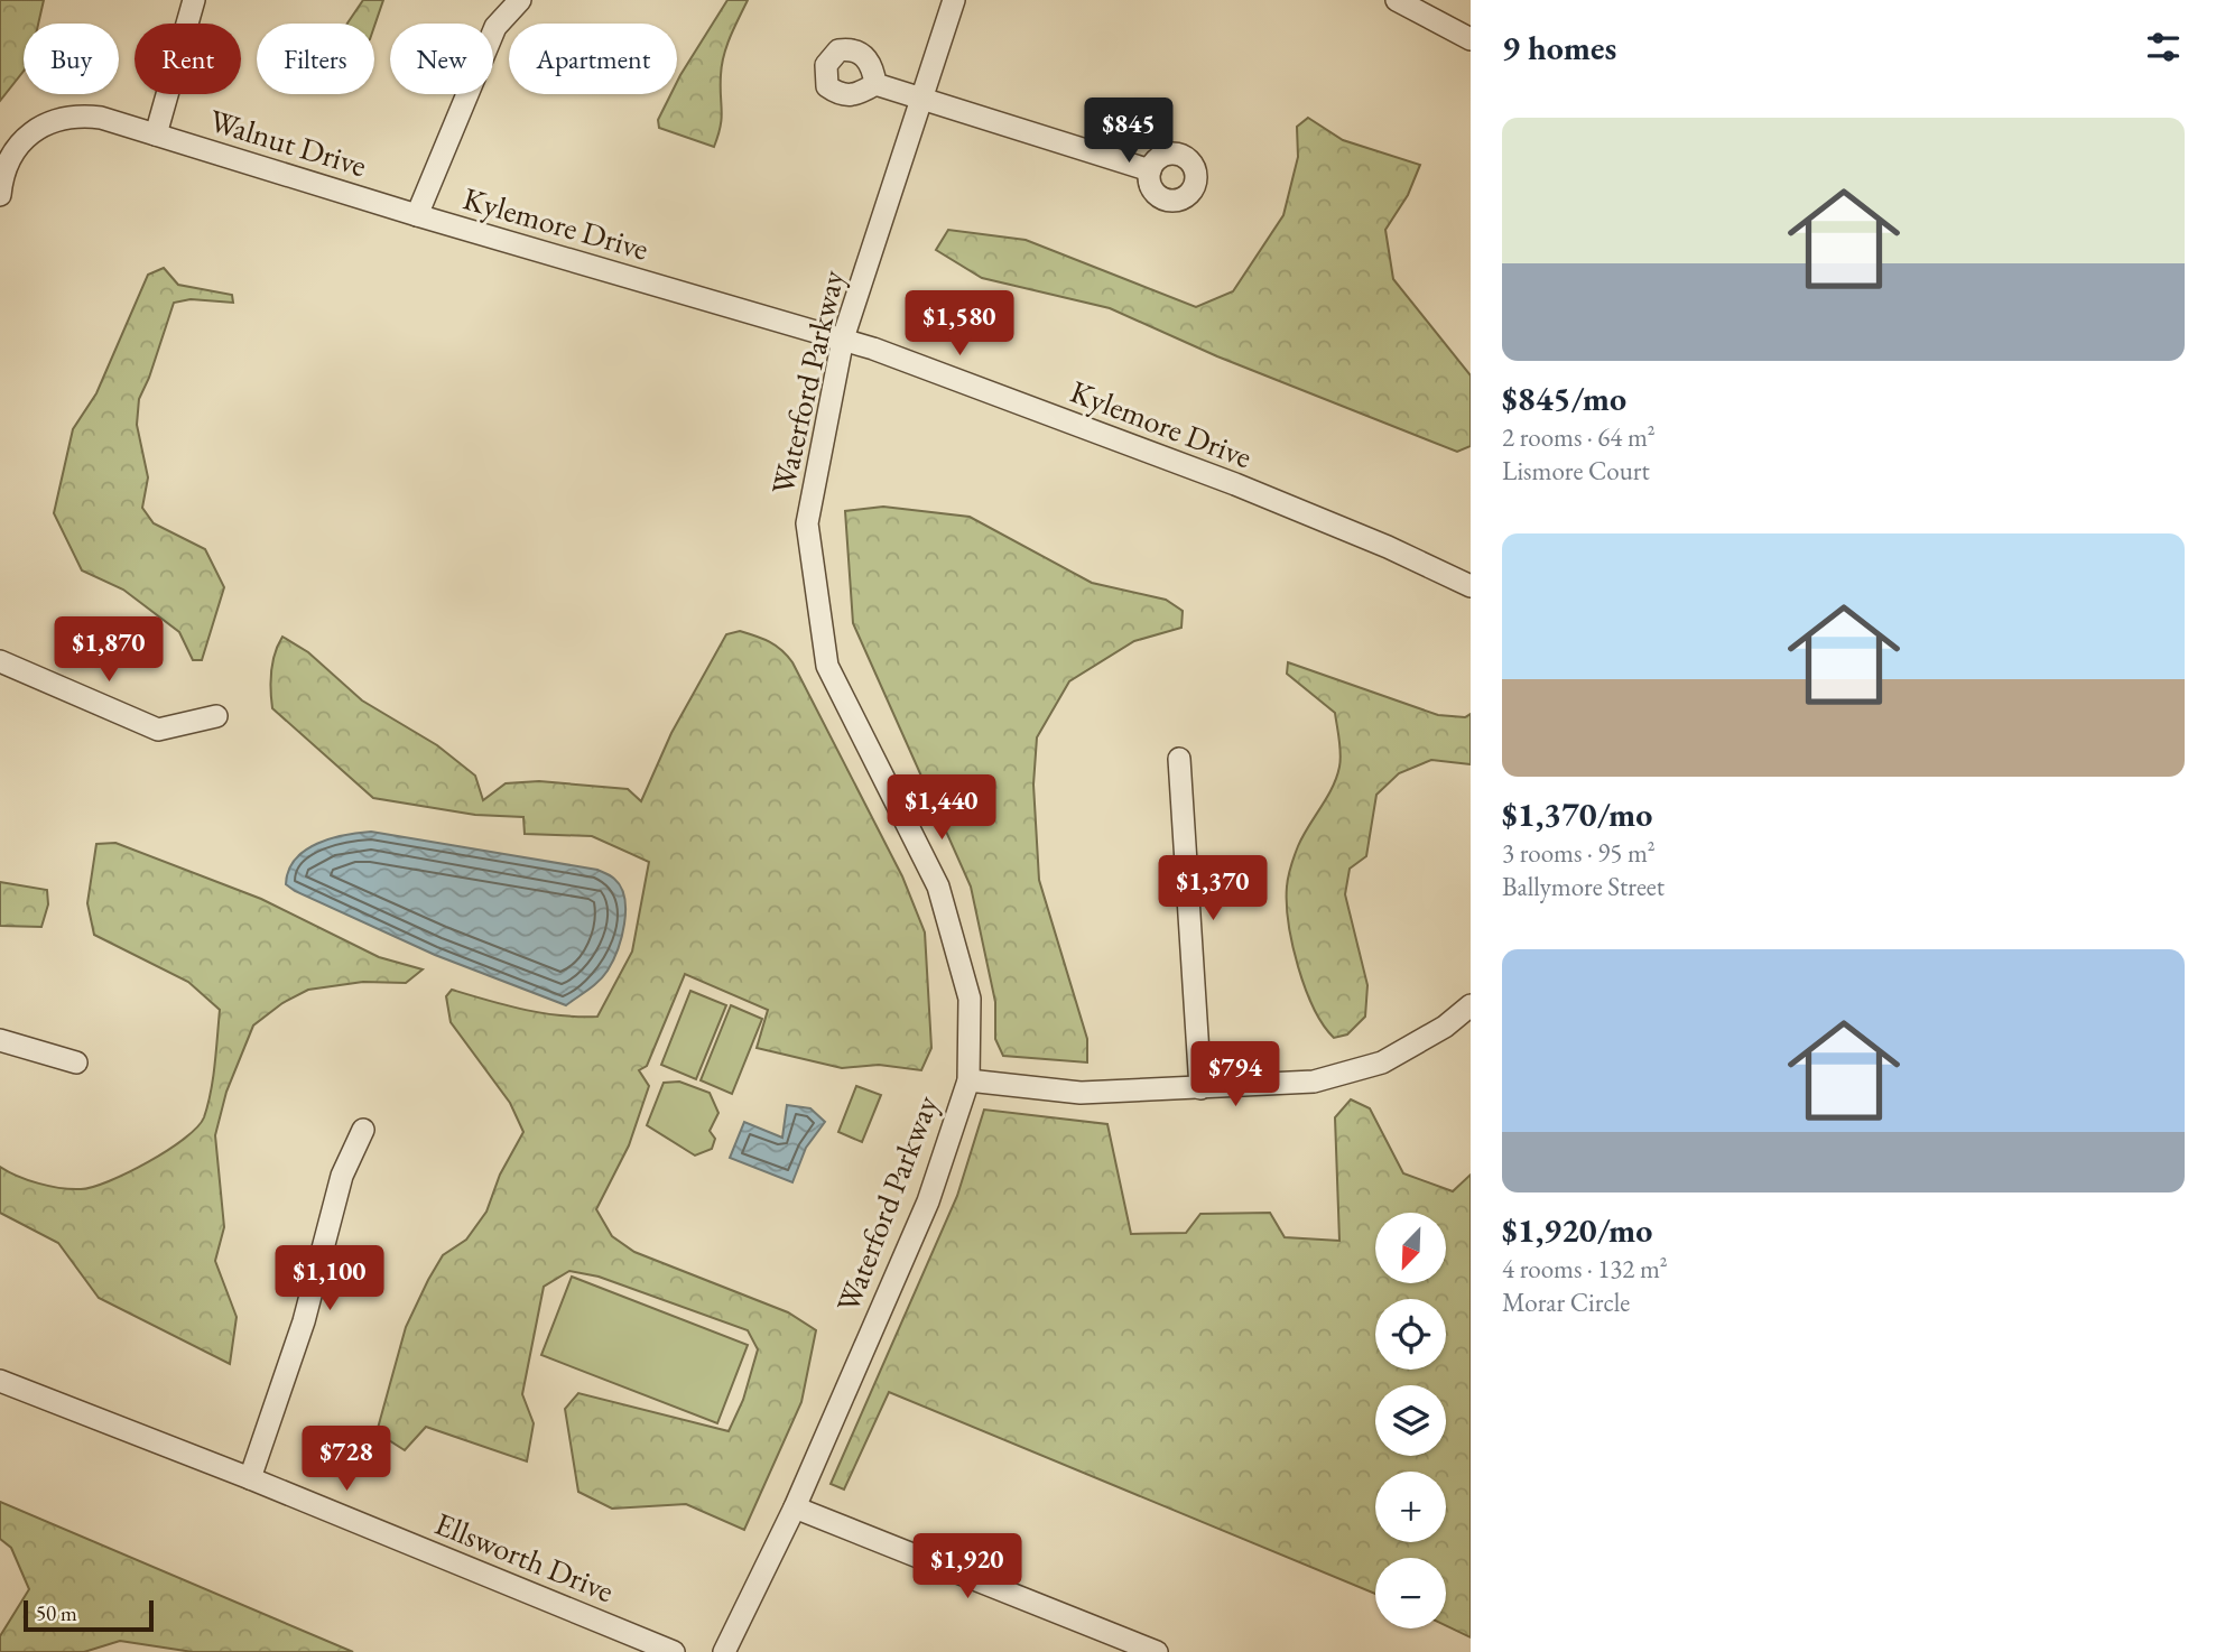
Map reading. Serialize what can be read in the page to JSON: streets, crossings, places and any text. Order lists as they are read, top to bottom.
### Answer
{
  "streets": {
    "street": [
      "Walnut Drive",
      "Kylemore Drive",
      "Waterford Parkway",
      "Ellsworth Drive"
    ]
  },
  "crossings": [
    ["Walnut Drive", "Kylemore Drive"],
    ["Kylemore Drive", "Waterford Parkway"]
  ],
  "scale_bar": "50 m",
  "north": "bottom left",
  "page": {
    "heading": "9 homes",
    "chip": [
      "Buy",
      "Rent",
      "Filters",
      "New",
      "Apartment"
    ],
    "list": [
      {
        "name": "$845/mo",
        "note": "2 rooms · 64 m² · Lismore Court"
      },
      {
        "name": "$1,370/mo",
        "note": "3 rooms · 95 m² · Ballymore Street"
      },
      {
        "name": "$1,920/mo",
        "note": "4 rooms · 132 m² · Morar Circle"
      }
    ],
    "price": [
      "$845",
      "$1,580",
      "$1,870",
      "$1,440",
      "$1,370",
      "$794",
      "$1,100",
      "$728",
      "$1,920"
    ],
    "map_buttons": ["+", "−"],
    "scale": "50 m"
  }
}
